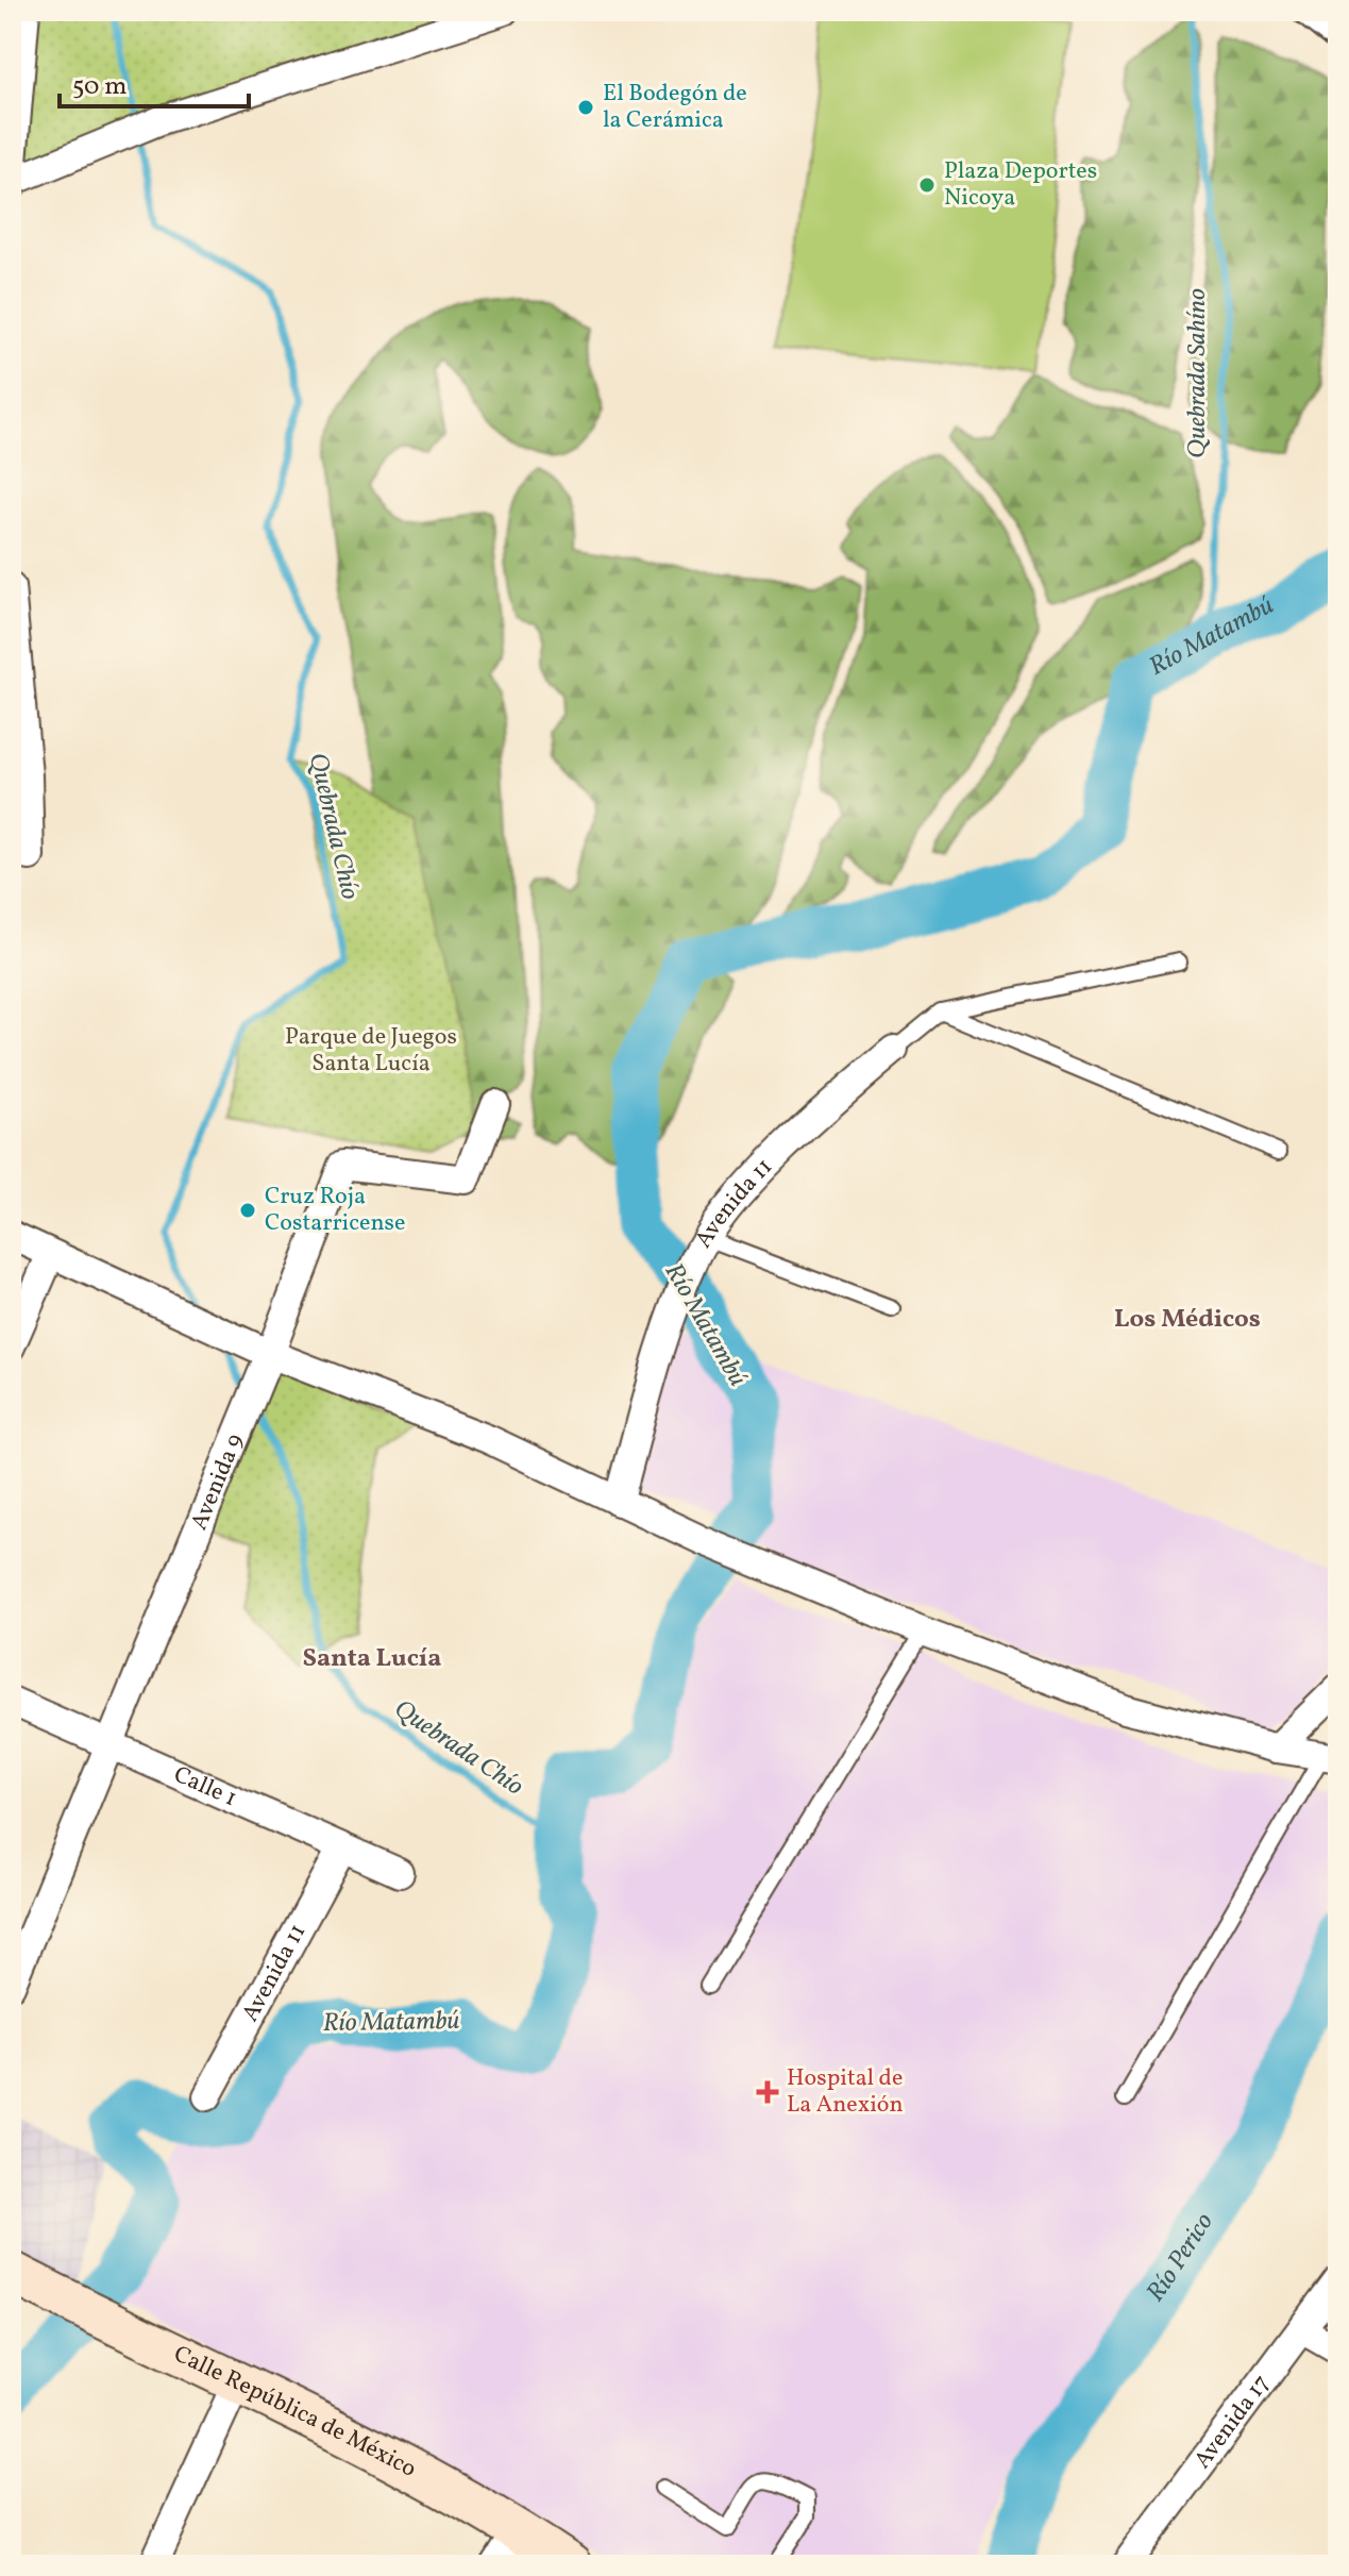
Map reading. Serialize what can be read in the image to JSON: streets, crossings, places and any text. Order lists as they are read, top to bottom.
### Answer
{
  "streets": {
    "main road": ["Calle República de México"],
    "street": [
      "Avenida 11",
      "Avenida 9",
      "Calle 1",
      "Avenida 17"
    ]
  },
  "crossings": [
    ["Avenida 11", "Calle 1"],
    ["Avenida 9", "Calle 1"]
  ],
  "districts": ["Los Médicos", "Santa Lucía"],
  "water": [
    "Quebrada Sahíno",
    "Río Matambú",
    "Quebrada Chío",
    "Río Perico"
  ],
  "parks": ["Parque de Juegos Santa Lucía"],
  "places": {
    "other": ["El Bodegón de la Cerámica", "Plaza Deportes Nicoya", "Cruz Roja Costarricense"],
    "health": ["Hospital de La Anexión"]
  },
  "scale_bar": "50 m"
}
